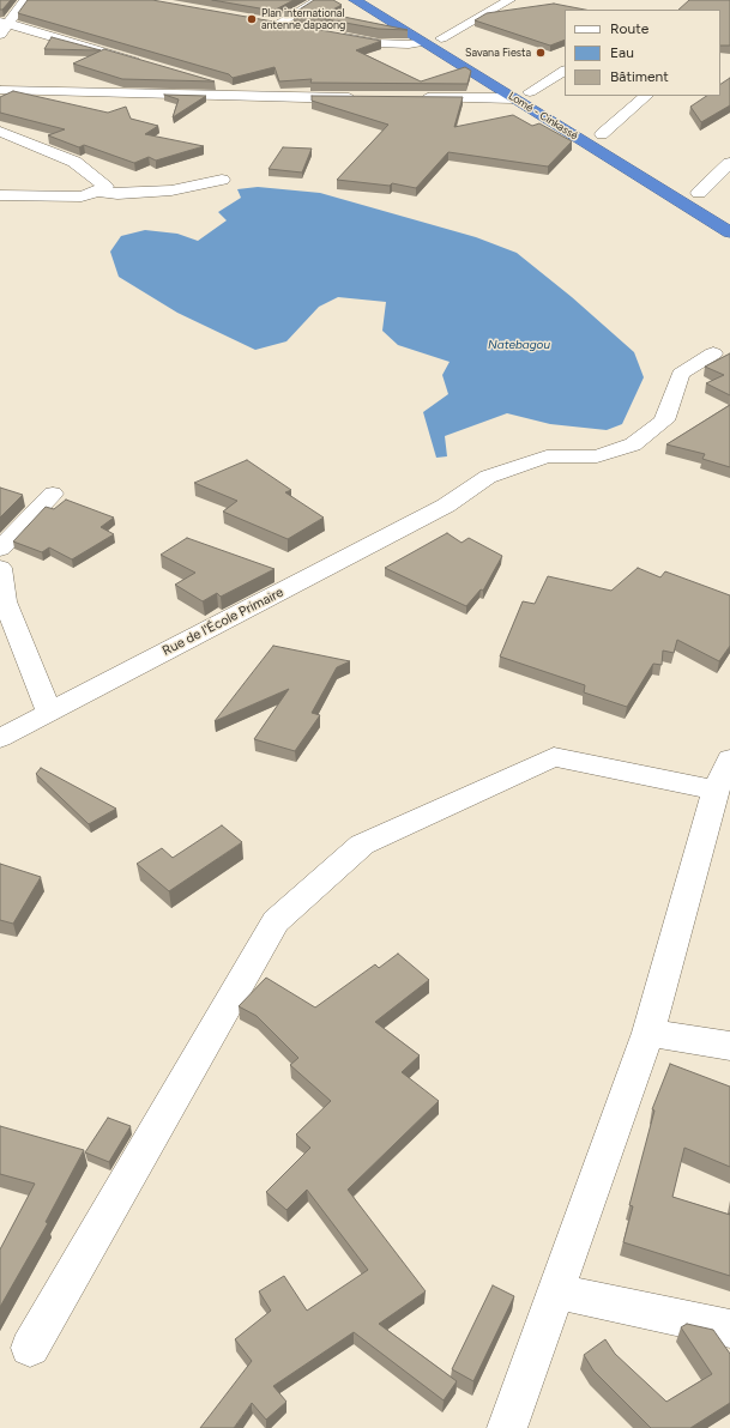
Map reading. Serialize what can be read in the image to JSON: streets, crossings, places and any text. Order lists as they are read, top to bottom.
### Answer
{
  "streets": {
    "highway": ["Lomé - Cinkassé"],
    "street": ["Rue de l'École Primaire"]
  },
  "water": ["Natebagou"],
  "places": ["Plan international antenne dapaong", "Savana Fiesta"],
  "legend": ["Route", "Eau", "Bâtiment"]
}
